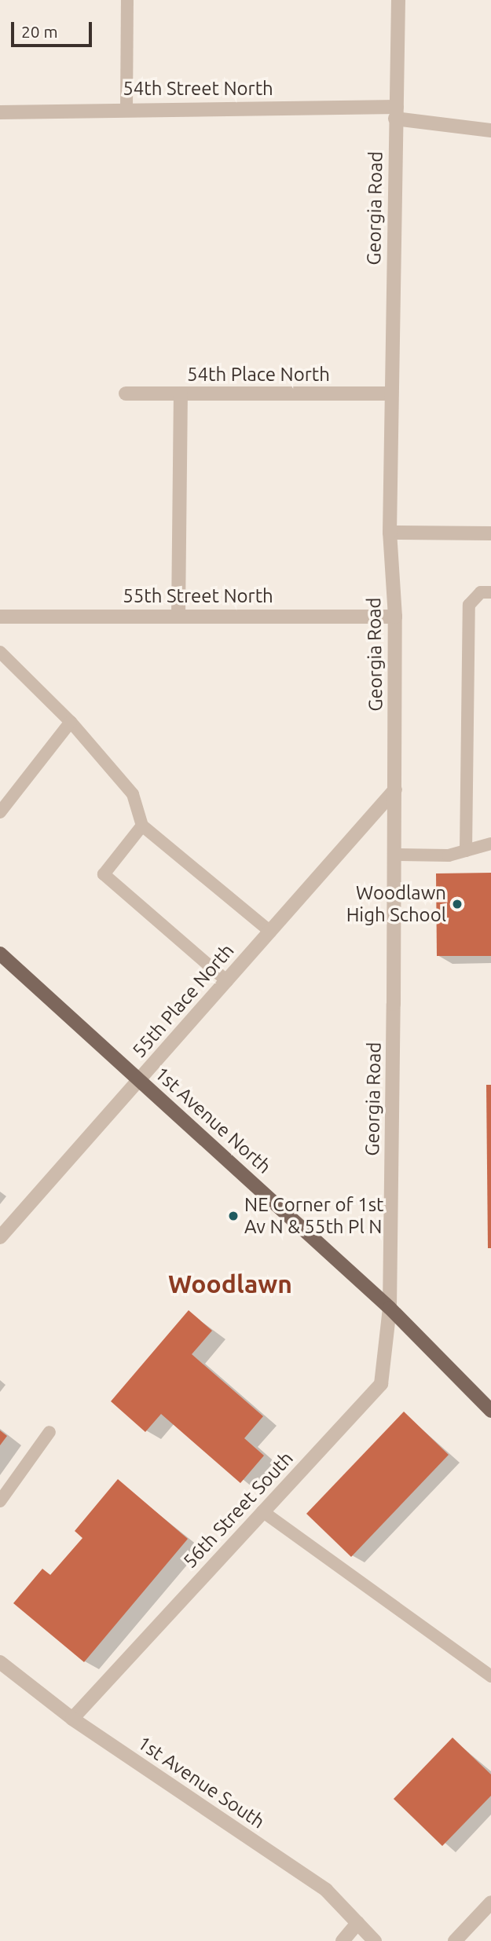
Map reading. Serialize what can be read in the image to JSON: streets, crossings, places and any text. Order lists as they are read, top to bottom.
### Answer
{
  "streets": {
    "main road": ["1st Avenue North"],
    "street": [
      "54th Street North",
      "Georgia Road",
      "54th Place North",
      "55th Street North",
      "55th Place North",
      "56th Street South",
      "1st Avenue South"
    ]
  },
  "crossings": [
    ["54th Street North", "Georgia Road"],
    ["Georgia Road", "54th Place North"],
    ["Georgia Road", "55th Street North"],
    ["Georgia Road", "55th Place North"],
    ["Georgia Road", "1st Avenue North"],
    ["Georgia Road", "56th Street South"],
    ["55th Place North", "1st Avenue North"],
    ["1st Avenue North", "56th Street South"],
    ["56th Street South", "1st Avenue South"]
  ],
  "districts": ["Woodlawn"],
  "places": ["Woodlawn High School", "NE Corner of 1st Av N & 55th Pl N"],
  "scale_bar": "20 m"
}
